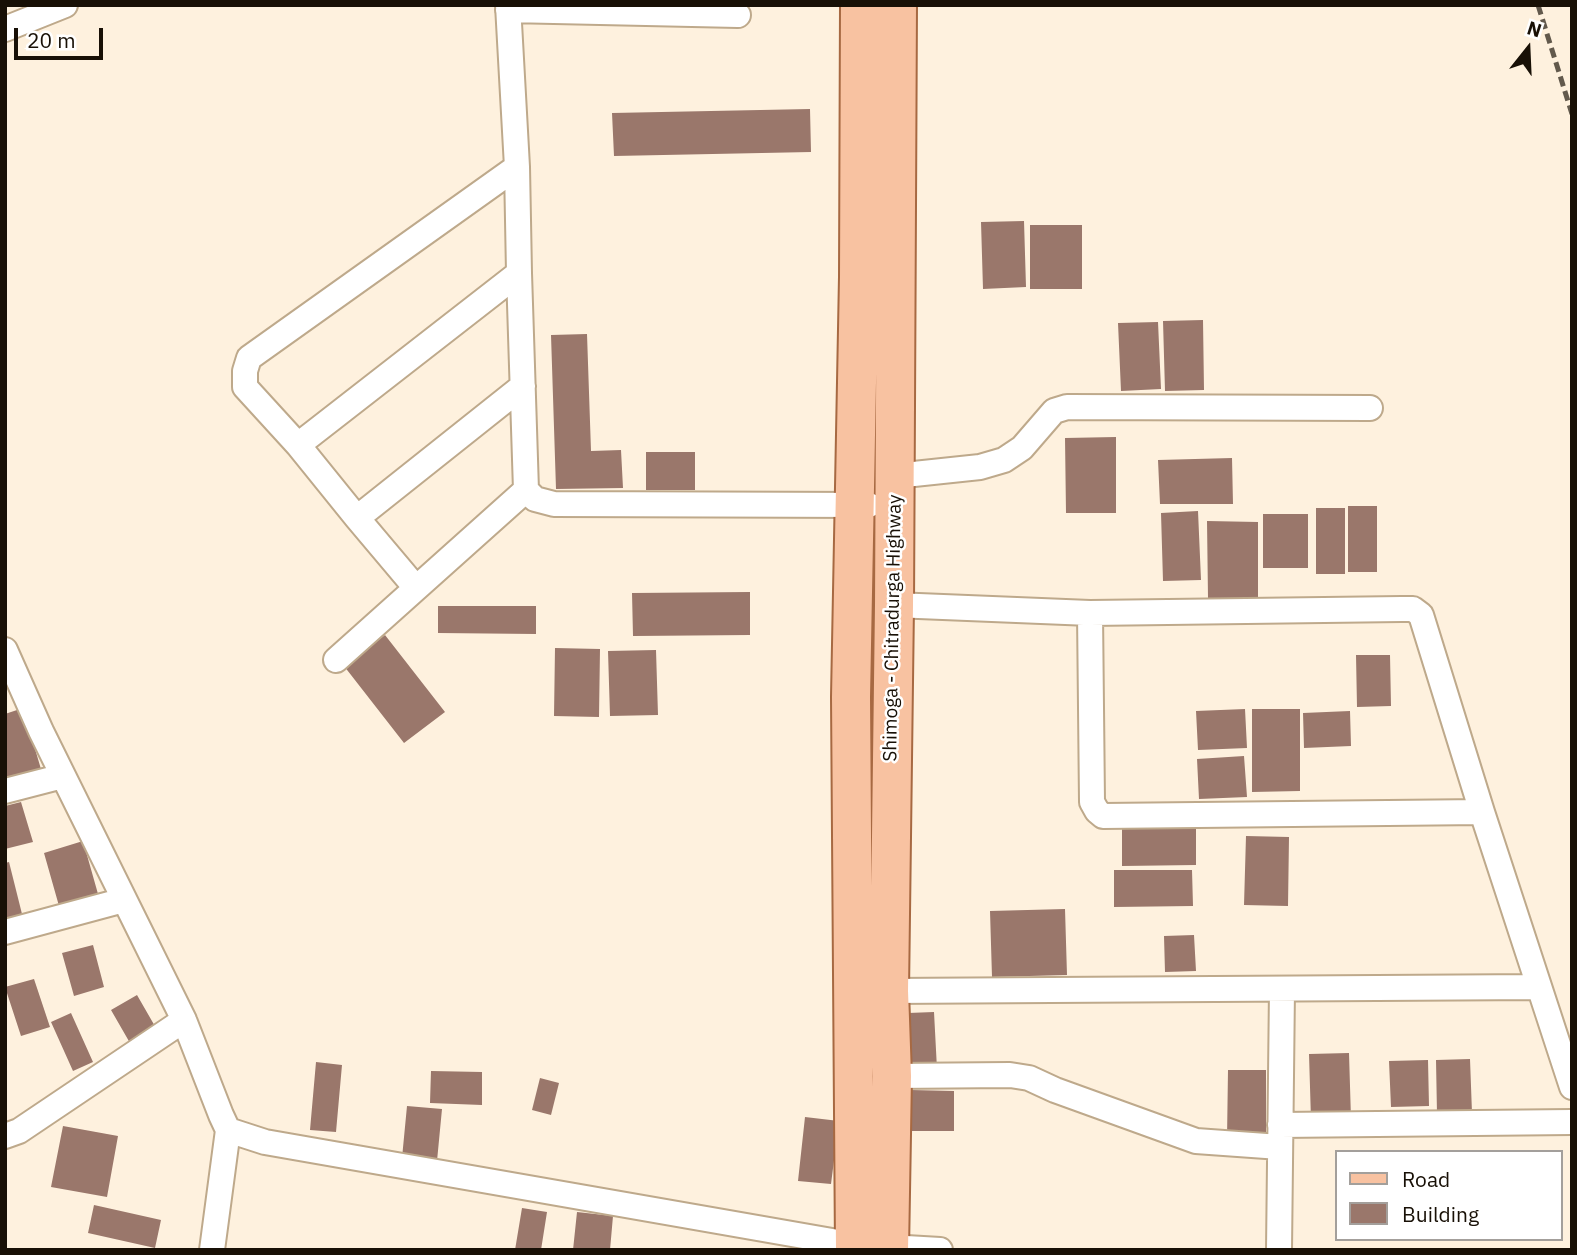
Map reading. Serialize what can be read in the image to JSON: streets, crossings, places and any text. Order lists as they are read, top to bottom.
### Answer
{
  "streets": {
    "main road": ["Shimoga - Chitradurga Highway"]
  },
  "legend": ["Road", "Building"],
  "scale_bar": "20 m",
  "north": "top"
}
